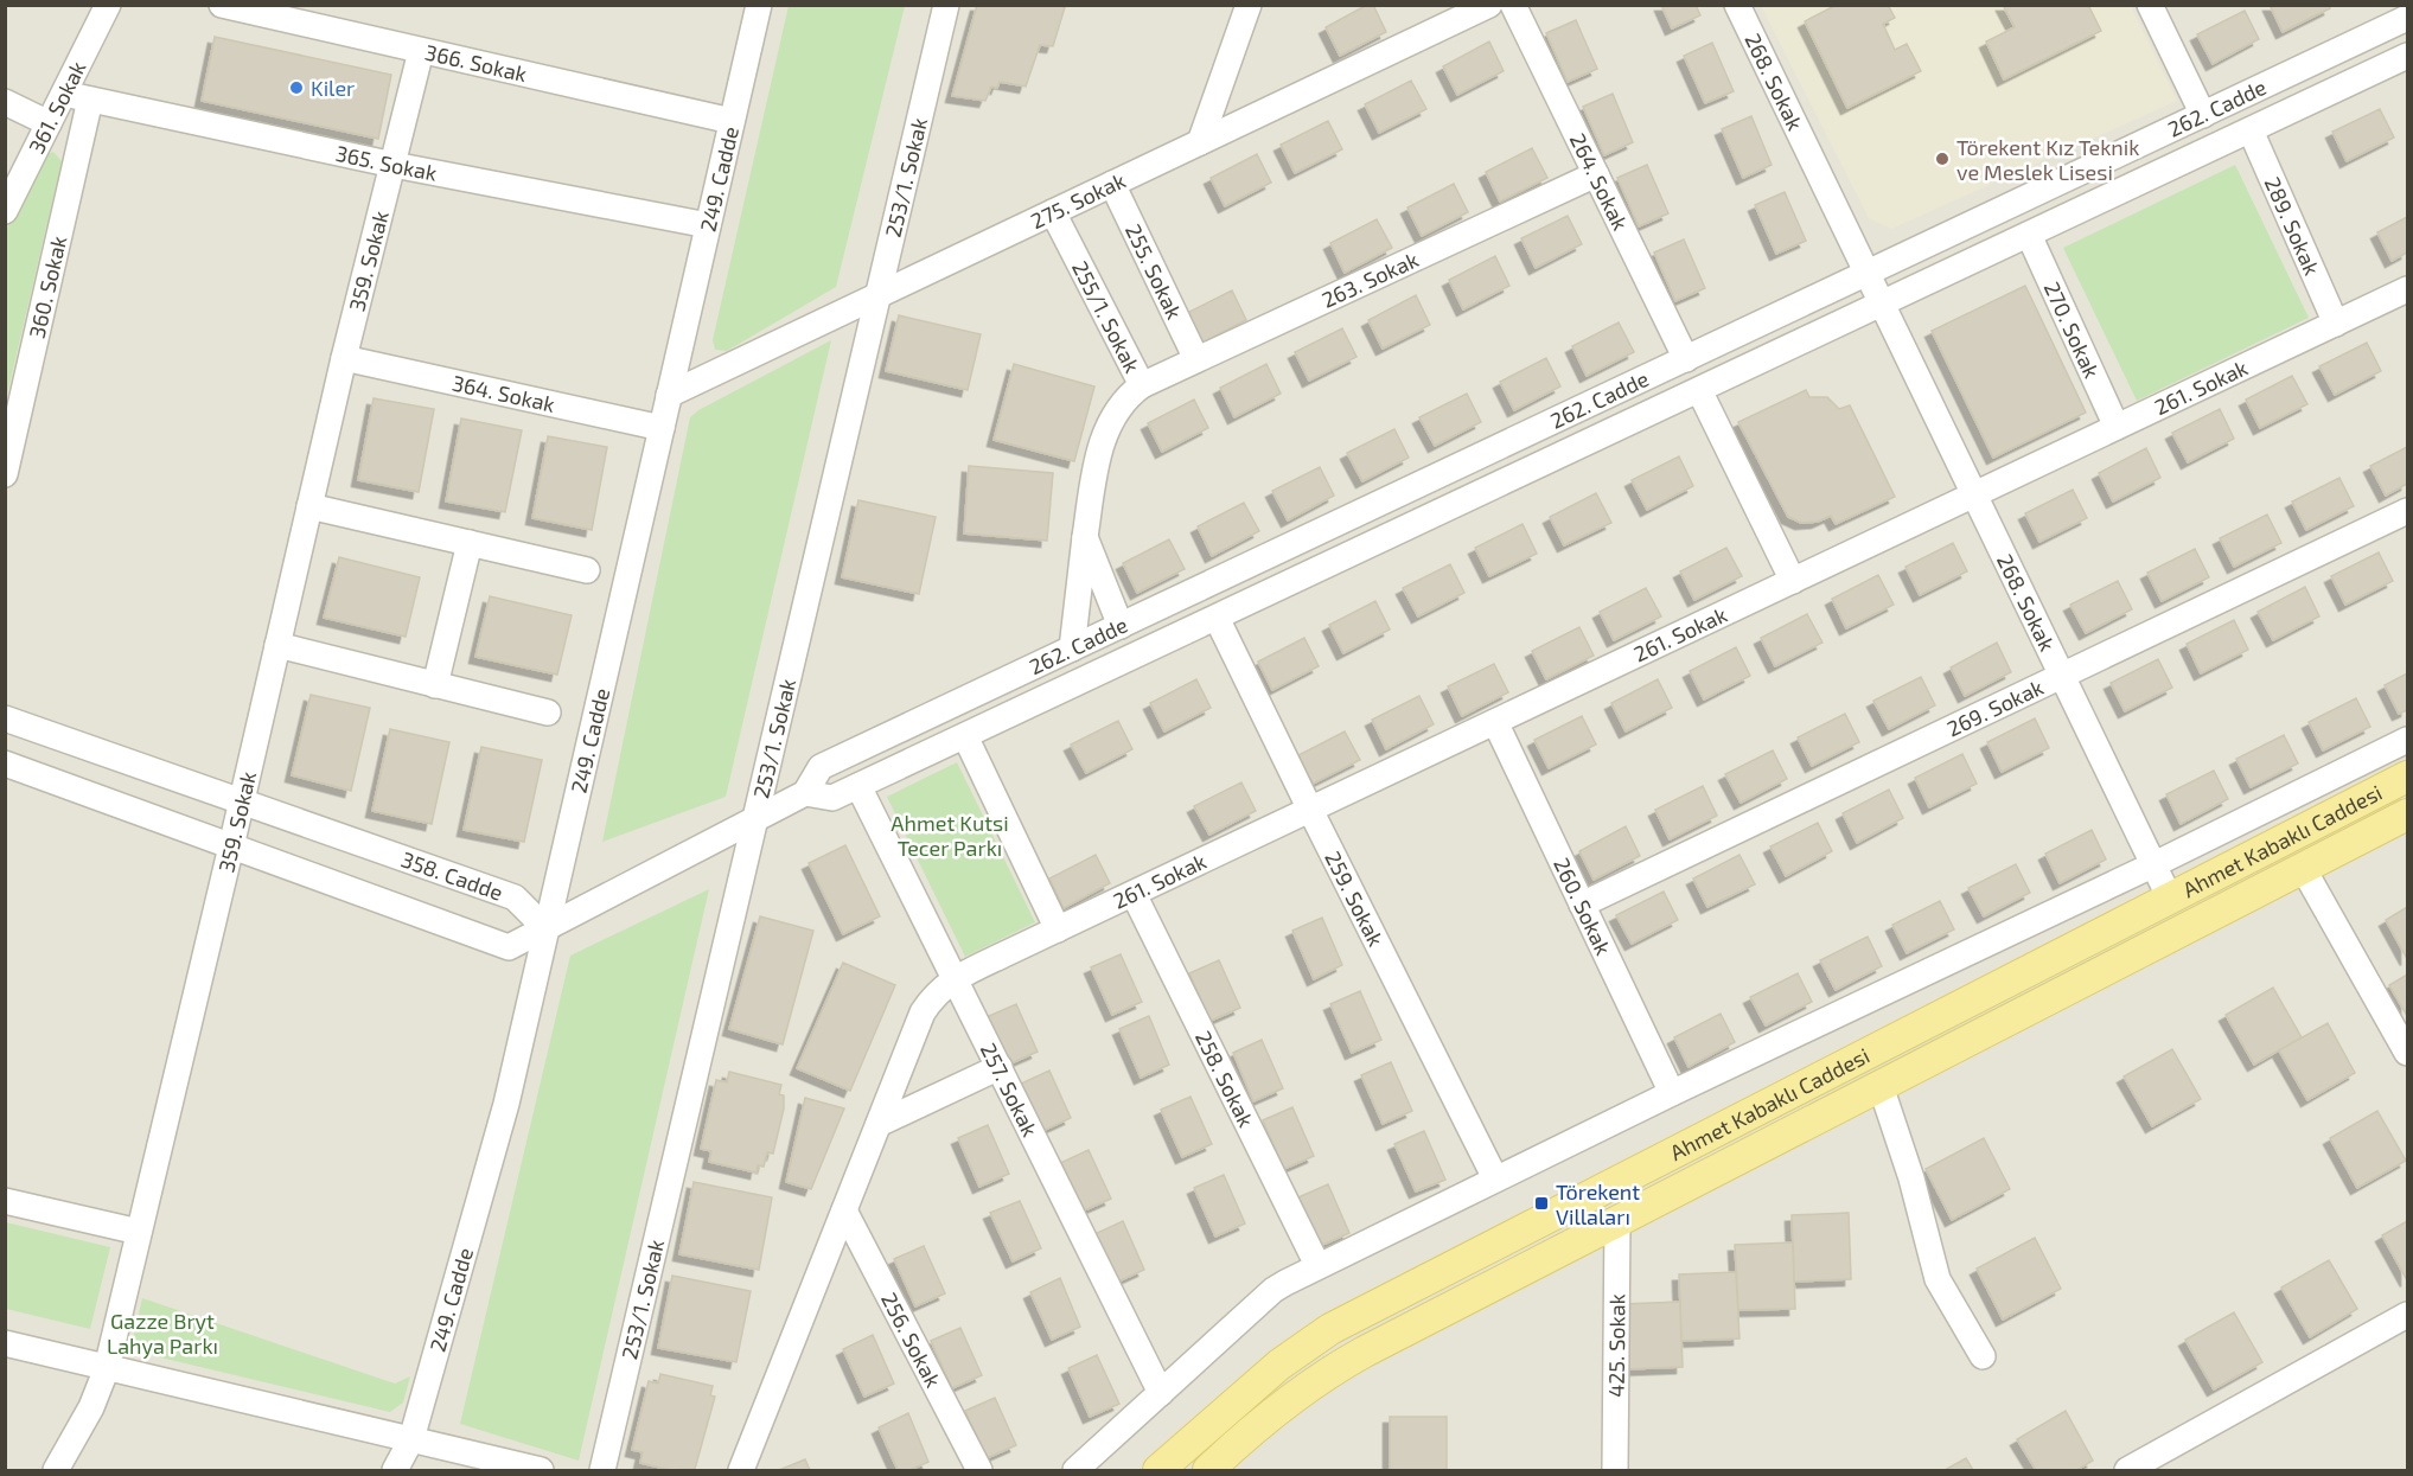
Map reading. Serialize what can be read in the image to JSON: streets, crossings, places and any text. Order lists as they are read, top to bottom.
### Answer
{
  "streets": {
    "main road": ["Ahmet Kabaklı Caddesi"],
    "street": [
      "366. Sokak",
      "268. Sokak",
      "361. Sokak",
      "262. Cadde",
      "365. Sokak",
      "253/1. Sokak",
      "249. Cadde",
      "264. Sokak",
      "275. Sokak",
      "289. Sokak",
      "359. Sokak",
      "255. Sokak",
      "263. Sokak",
      "360. Sokak",
      "255/1. Sokak",
      "270. Sokak",
      "261. Sokak",
      "364. Sokak",
      "269. Sokak",
      "358. Cadde",
      "259. Sokak",
      "260. Sokak",
      "258. Sokak",
      "257. Sokak",
      "256. Sokak",
      "425. Sokak"
    ]
  },
  "crossings": [
    ["366. Sokak", "249. Cadde"],
    ["366. Sokak", "359. Sokak"],
    ["268. Sokak", "262. Cadde"],
    ["268. Sokak", "261. Sokak"],
    ["268. Sokak", "269. Sokak"],
    ["268. Sokak", "Ahmet Kabaklı Caddesi"],
    ["361. Sokak", "365. Sokak"],
    ["262. Cadde", "253/1. Sokak"],
    ["262. Cadde", "249. Cadde"],
    ["262. Cadde", "264. Sokak"],
    ["262. Cadde", "289. Sokak"],
    ["262. Cadde", "255/1. Sokak"],
    ["262. Cadde", "270. Sokak"],
    ["262. Cadde", "358. Cadde"],
    ["262. Cadde", "259. Sokak"],
    ["262. Cadde", "257. Sokak"],
    ["365. Sokak", "249. Cadde"],
    ["365. Sokak", "359. Sokak"],
    ["365. Sokak", "360. Sokak"],
    ["253/1. Sokak", "275. Sokak"],
    ["249. Cadde", "275. Sokak"],
    ["249. Cadde", "364. Sokak"],
    ["249. Cadde", "358. Cadde"],
    ["264. Sokak", "263. Sokak"],
    ["275. Sokak", "255. Sokak"],
    ["275. Sokak", "255/1. Sokak"],
    ["289. Sokak", "261. Sokak"],
    ["359. Sokak", "364. Sokak"],
    ["359. Sokak", "358. Cadde"],
    ["255. Sokak", "263. Sokak"],
    ["263. Sokak", "255/1. Sokak"],
    ["270. Sokak", "261. Sokak"],
    ["261. Sokak", "259. Sokak"],
    ["261. Sokak", "260. Sokak"],
    ["261. Sokak", "258. Sokak"],
    ["261. Sokak", "257. Sokak"],
    ["261. Sokak", "256. Sokak"],
    ["269. Sokak", "260. Sokak"],
    ["Ahmet Kabaklı Caddesi", "425. Sokak"]
  ],
  "parks": ["Ahmet Kutsi Tecer Parkı", "Gazze Bryt Lahya Parkı"],
  "places": {
    "other": ["Kiler", "Törekent Kız Teknik ve Meslek Lisesi"],
    "transit": ["Törekent Villaları"]
  }
}
